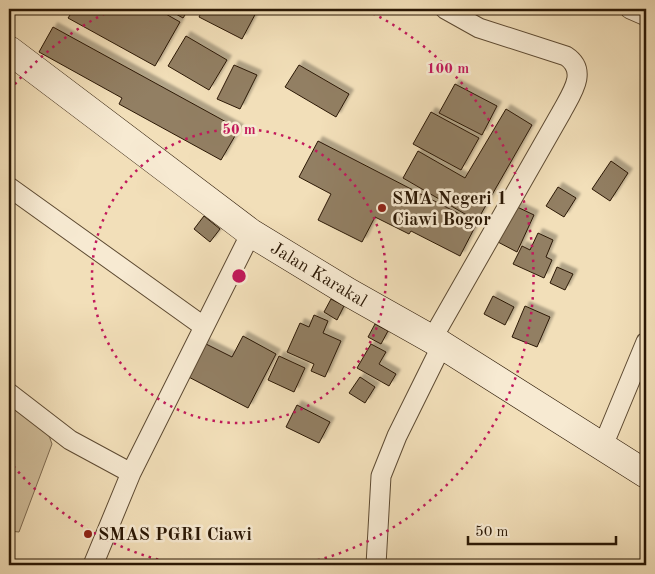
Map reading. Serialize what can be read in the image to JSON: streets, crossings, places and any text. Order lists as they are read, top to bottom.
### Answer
{
  "streets": {
    "main road": ["Jalan Karakal"]
  },
  "places": ["SMA Negeri 1 Ciawi Bogor", "SMAS PGRI Ciawi"],
  "scale_bar": "50 m",
  "rings": ["100 m", "50 m"]
}
